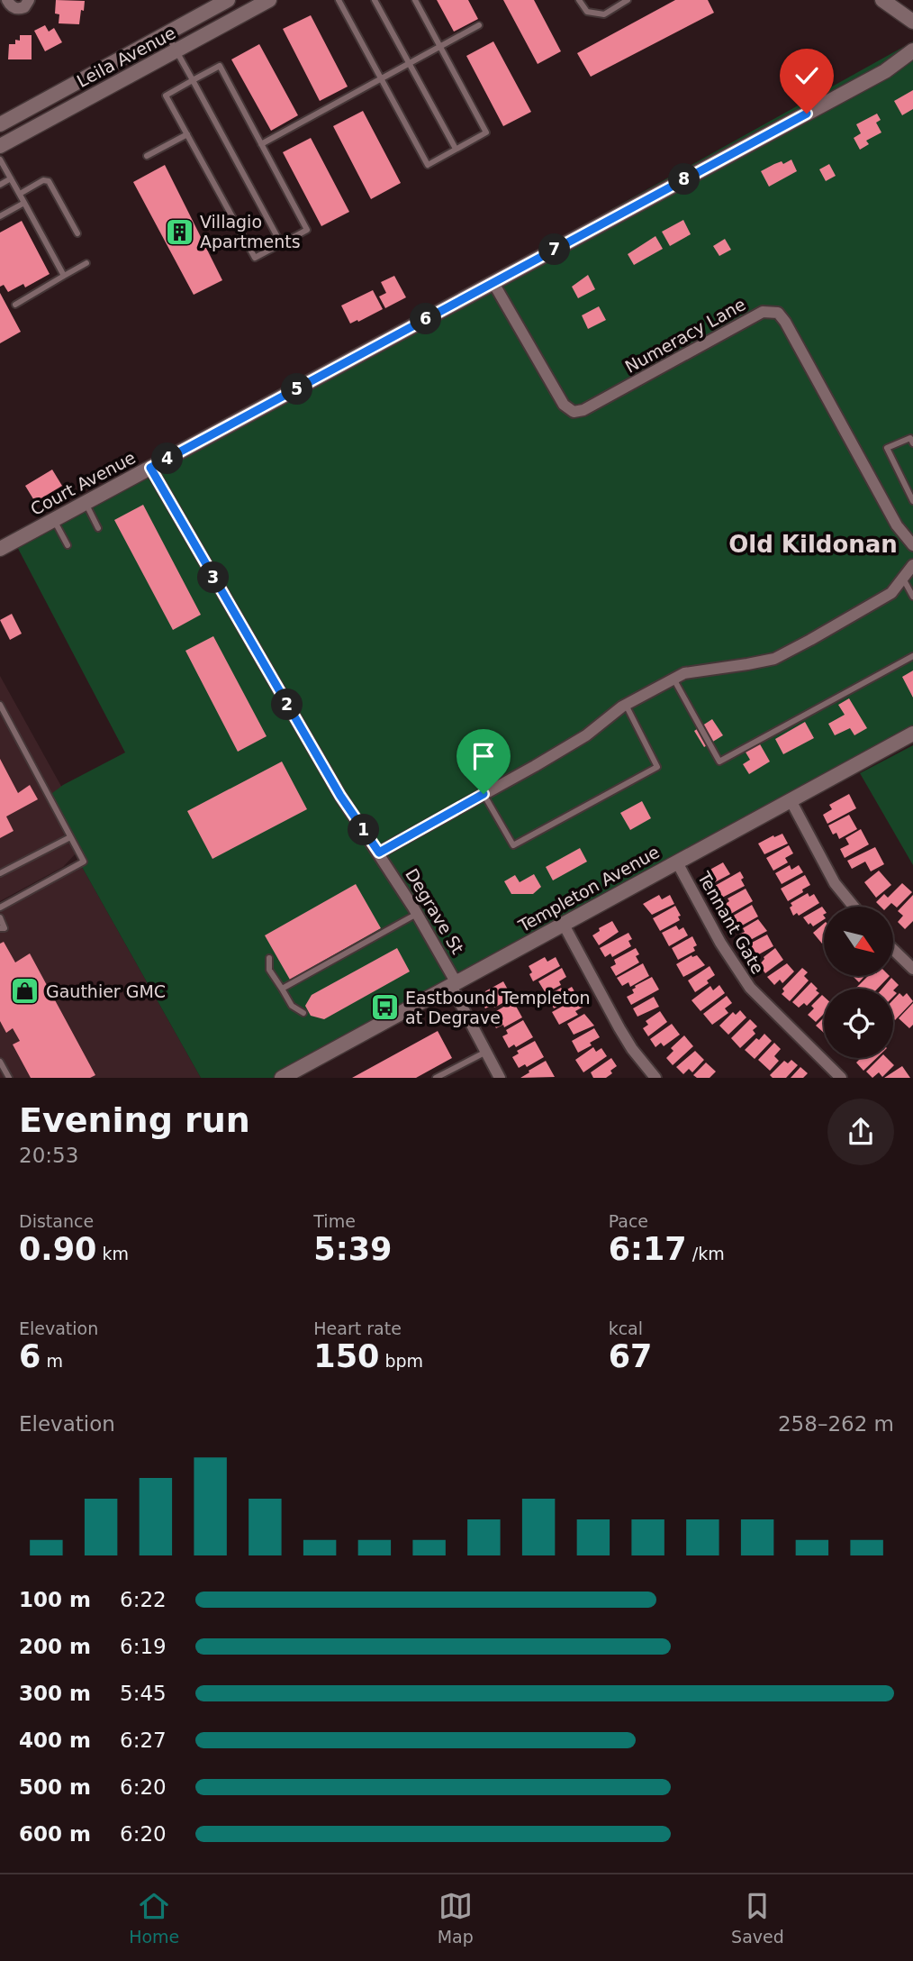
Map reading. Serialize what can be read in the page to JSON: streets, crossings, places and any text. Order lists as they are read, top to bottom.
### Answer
{
  "streets": {
    "street": [
      "Leila Avenue",
      "Numeracy Lane",
      "Court Avenue",
      "Templeton Avenue",
      "Degrave St",
      "Tennant Gate"
    ]
  },
  "crossings": [
    ["Numeracy Lane", "Court Avenue"],
    ["Court Avenue", "Degrave St"],
    ["Templeton Avenue", "Degrave St"],
    ["Templeton Avenue", "Tennant Gate"]
  ],
  "districts": ["Old Kildonan"],
  "places": {
    "building": ["Villagio Apartments"],
    "shop": ["Gauthier GMC"],
    "bus stop": ["Eastbound Templeton at Degrave"]
  },
  "north": "bottom right",
  "page": {
    "pins": [
      "8",
      "7",
      "6",
      "5",
      "4",
      "3",
      "2",
      "1"
    ],
    "heading": ["Evening run", "20:53"],
    "stats": [
      ["Distance", "0.90 km"],
      ["Time", "5:39"],
      ["Pace", "6:17 /km"],
      ["Elevation", "6 m"],
      ["Heart rate", "150 bpm"],
      ["kcal", "67"]
    ],
    "chart": ["Elevation", "258–262 m"],
    "list": [
      {
        "name": "100 m",
        "note": "6:22"
      },
      {
        "name": "200 m",
        "note": "6:19"
      },
      {
        "name": "300 m",
        "note": "5:45"
      },
      {
        "name": "400 m",
        "note": "6:27"
      },
      {
        "name": "500 m",
        "note": "6:20"
      },
      {
        "name": "600 m",
        "note": "6:20"
      }
    ],
    "tabs": ["Home", "Map", "Saved"]
  }
}
